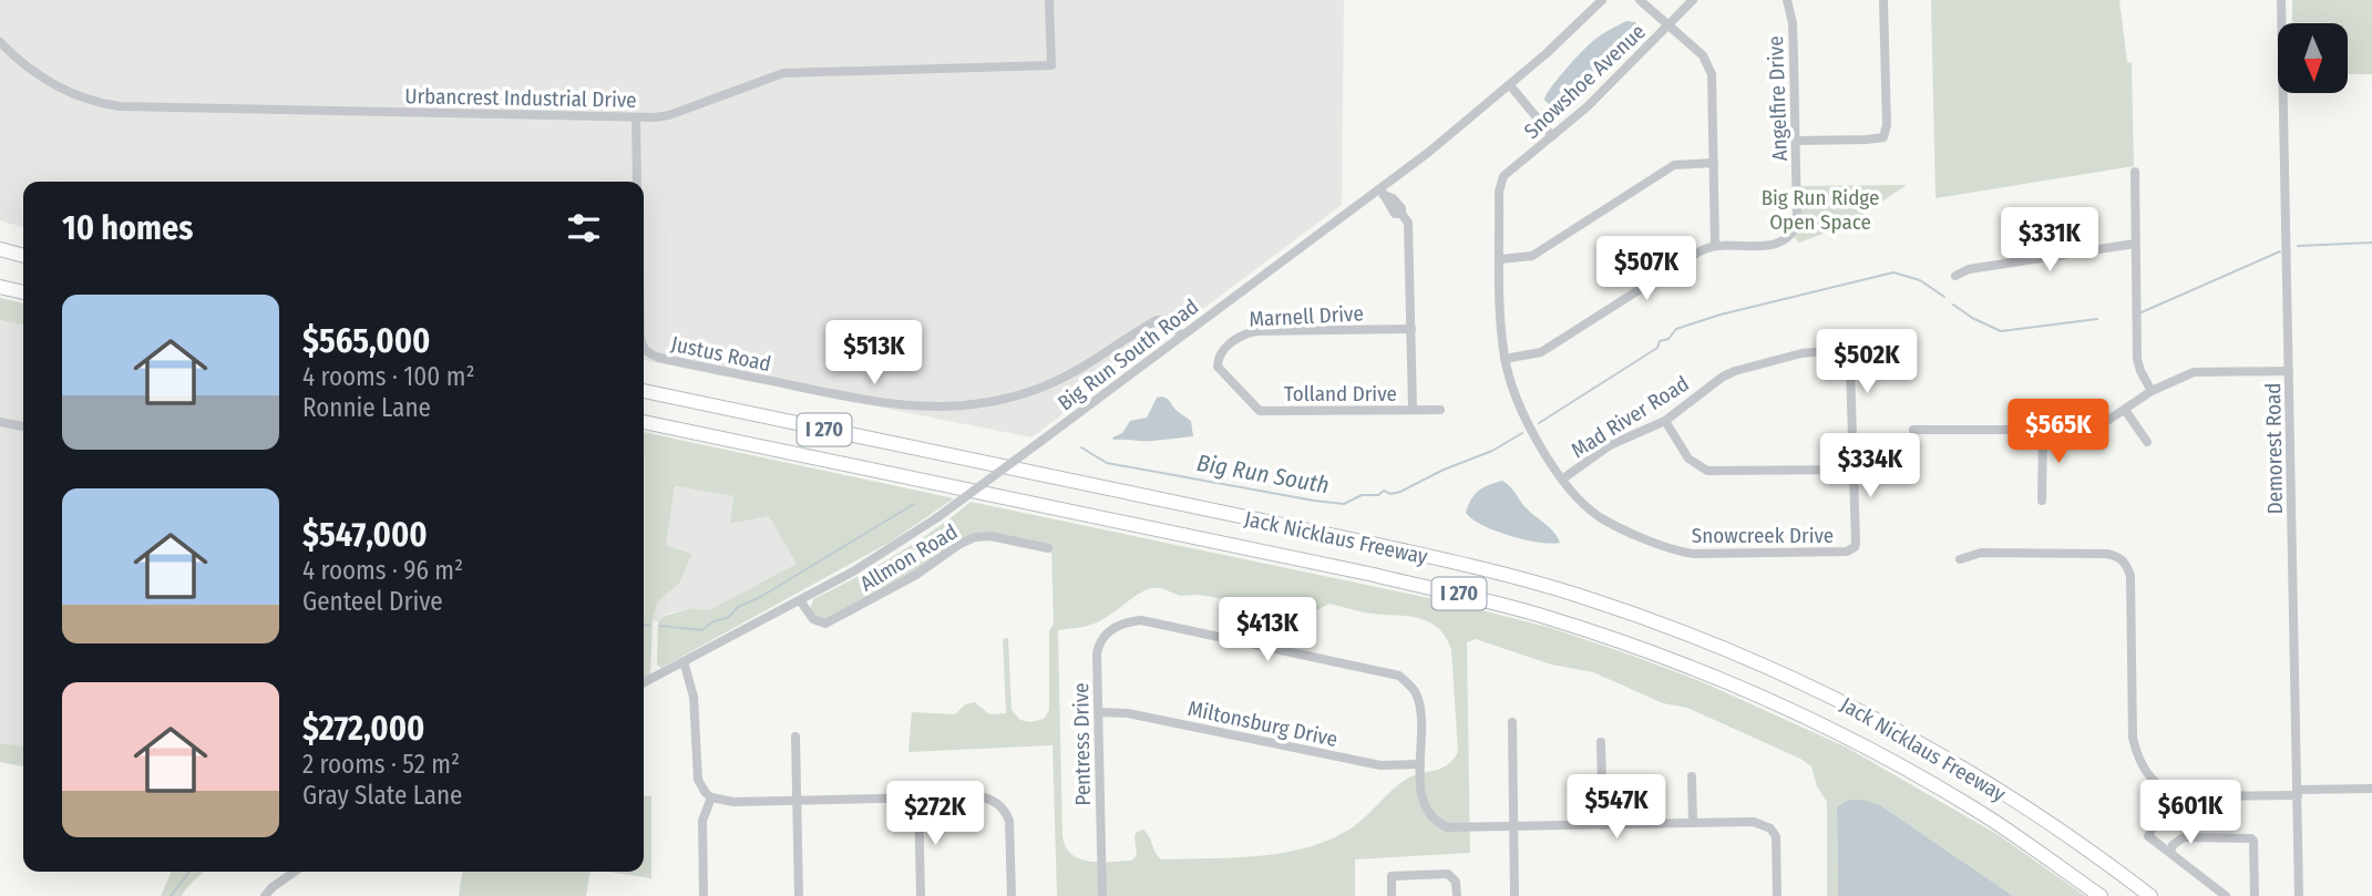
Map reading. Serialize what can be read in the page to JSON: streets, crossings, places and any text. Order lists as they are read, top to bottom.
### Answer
{
  "streets": {
    "highway": ["I 270", "Jack Nicklaus Freeway"],
    "street": [
      "Snowshoe Avenue",
      "Urbancrest Industrial Drive",
      "Angelfire Drive",
      "Marnell Drive",
      "Justus Road",
      "Big Run South Road",
      "Tolland Drive",
      "Mad River Road",
      "Demorest Road",
      "Snowcreek Drive",
      "Allmon Road",
      "Miltonsburg Drive",
      "Pentress Drive"
    ]
  },
  "crossings": [
    ["Snowshoe Avenue", "Snowcreek Drive"],
    ["Marnell Drive", "Tolland Drive"],
    ["Justus Road", "Big Run South Road"],
    ["Big Run South Road", "Allmon Road"],
    ["Mad River Road", "Snowcreek Drive"],
    ["Miltonsburg Drive", "Pentress Drive"]
  ],
  "water": ["Big Run South"],
  "parks": ["Big Run Ridge Open Space"],
  "north": "bottom",
  "page": {
    "heading": "10 homes",
    "price": [
      "$331K",
      "$507K",
      "$513K",
      "$502K",
      "$565K",
      "$334K",
      "$413K",
      "$547K",
      "$601K",
      "$272K"
    ],
    "list": [
      {
        "name": "$565,000",
        "note": "4 rooms · 100 m² · Ronnie Lane"
      },
      {
        "name": "$547,000",
        "note": "4 rooms · 96 m² · Genteel Drive"
      },
      {
        "name": "$272,000",
        "note": "2 rooms · 52 m² · Gray Slate Lane"
      }
    ]
  }
}
